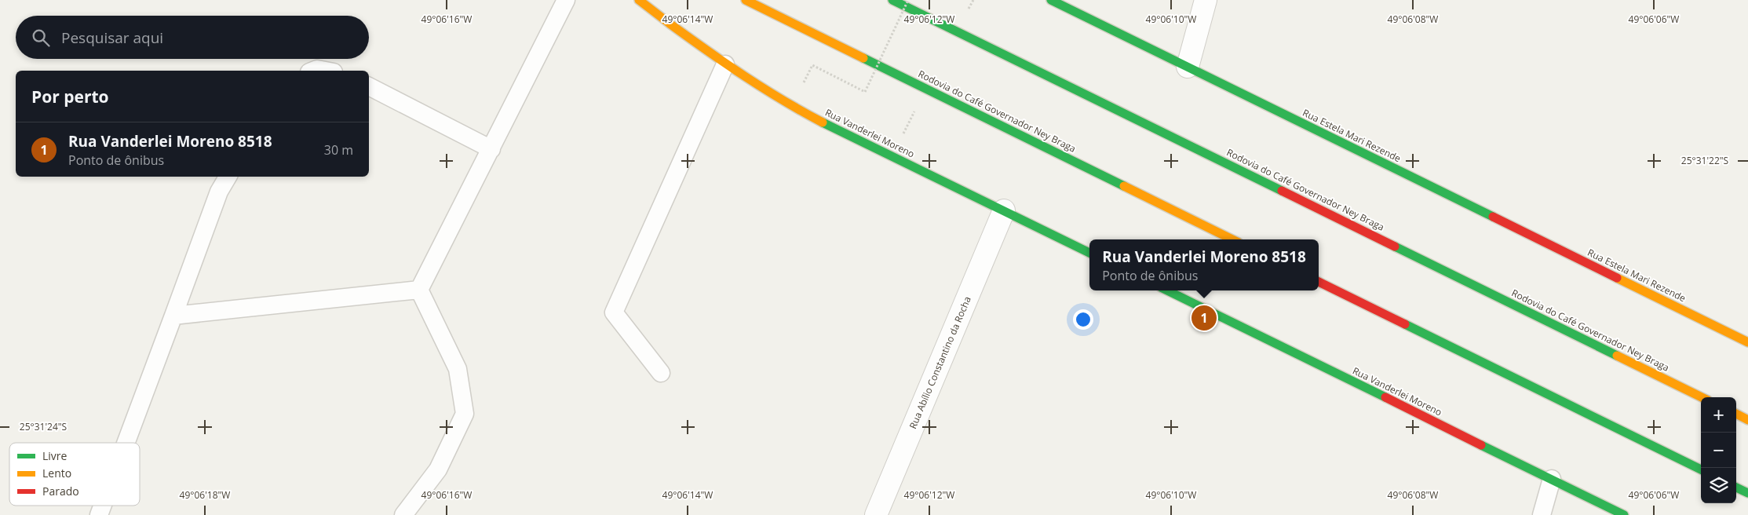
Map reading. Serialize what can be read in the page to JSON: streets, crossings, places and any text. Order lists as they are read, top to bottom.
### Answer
{
  "streets": {
    "main road": ["Rodovia do Café Governador Ney Braga", "Rua Vanderlei Moreno", "Rua Estela Mari Rezende"],
    "street": ["Rua Abílio Constantino da Rocha"]
  },
  "crossings": [
    ["Rua Vanderlei Moreno", "Rua Abílio Constantino da Rocha"]
  ],
  "legend": ["Livre", "Lento", "Parado"],
  "page": {
    "search": "Pesquisar aqui",
    "heading": "Por perto",
    "list": [
      {
        "mark": "1",
        "name": "Rua Vanderlei Moreno 8518",
        "note": "Ponto de ônibus",
        "value": "30 m"
      }
    ],
    "popup": ["Rua Vanderlei Moreno 8518", "Ponto de ônibus"],
    "pins": "1",
    "map_buttons": ["+", "−"]
  },
  "coordinates": [
    "49°06'16\"W",
    "49°06'14\"W",
    "49°06'12\"W",
    "49°06'10\"W",
    "49°06'08\"W",
    "49°06'06\"W",
    "25°31'22\"S",
    "25°31'24\"S",
    "49°06'18\"W"
  ]
}
